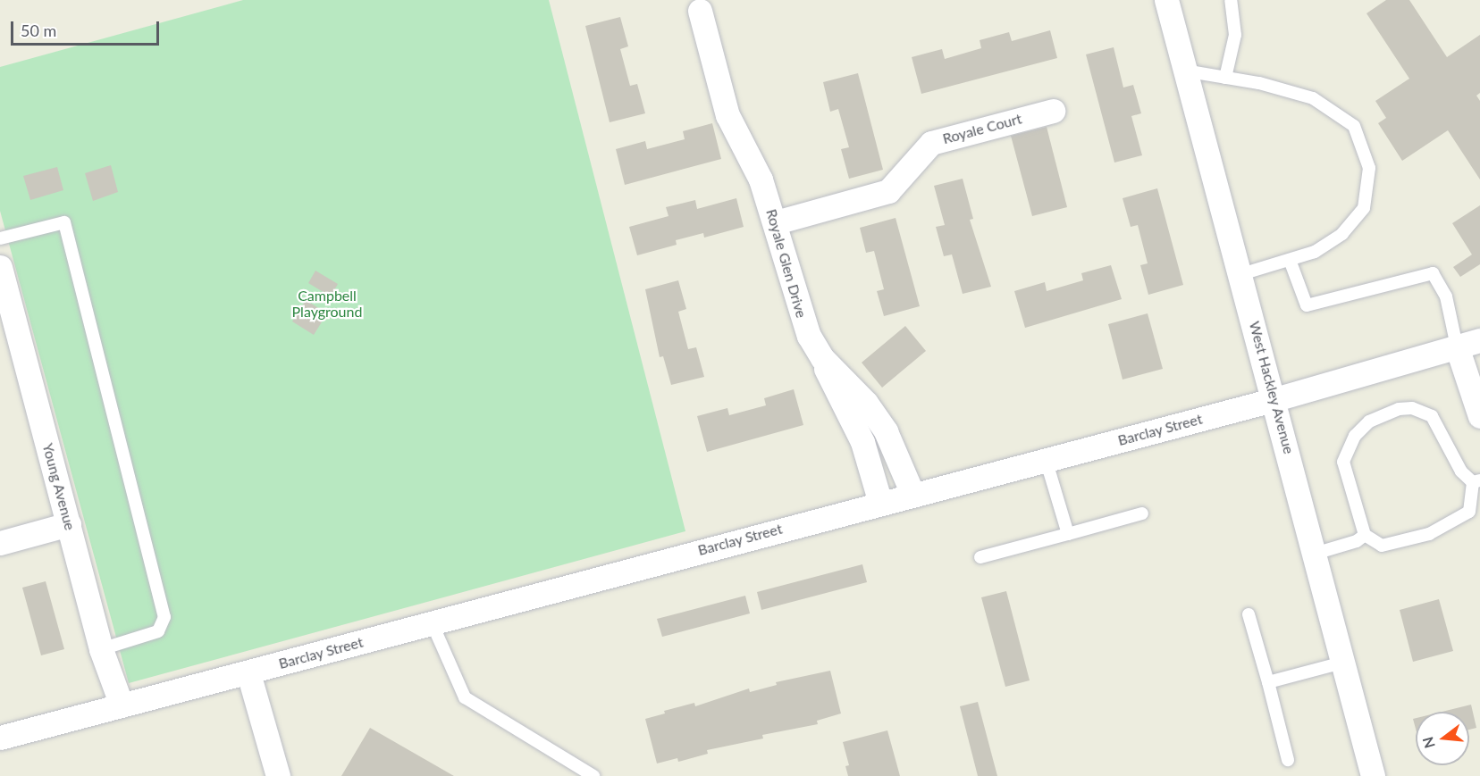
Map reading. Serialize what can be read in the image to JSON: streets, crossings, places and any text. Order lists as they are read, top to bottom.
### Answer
{
  "streets": {
    "street": [
      "Royale Court",
      "Royale Glen Drive",
      "West Hackley Avenue",
      "Barclay Street",
      "Young Avenue"
    ]
  },
  "crossings": [
    ["Royale Court", "Royale Glen Drive"],
    ["Royale Glen Drive", "Barclay Street"],
    ["West Hackley Avenue", "Barclay Street"],
    ["Barclay Street", "Young Avenue"]
  ],
  "parks": ["Campbell Playground"],
  "scale_bar": "50 m",
  "north": "left"
}
